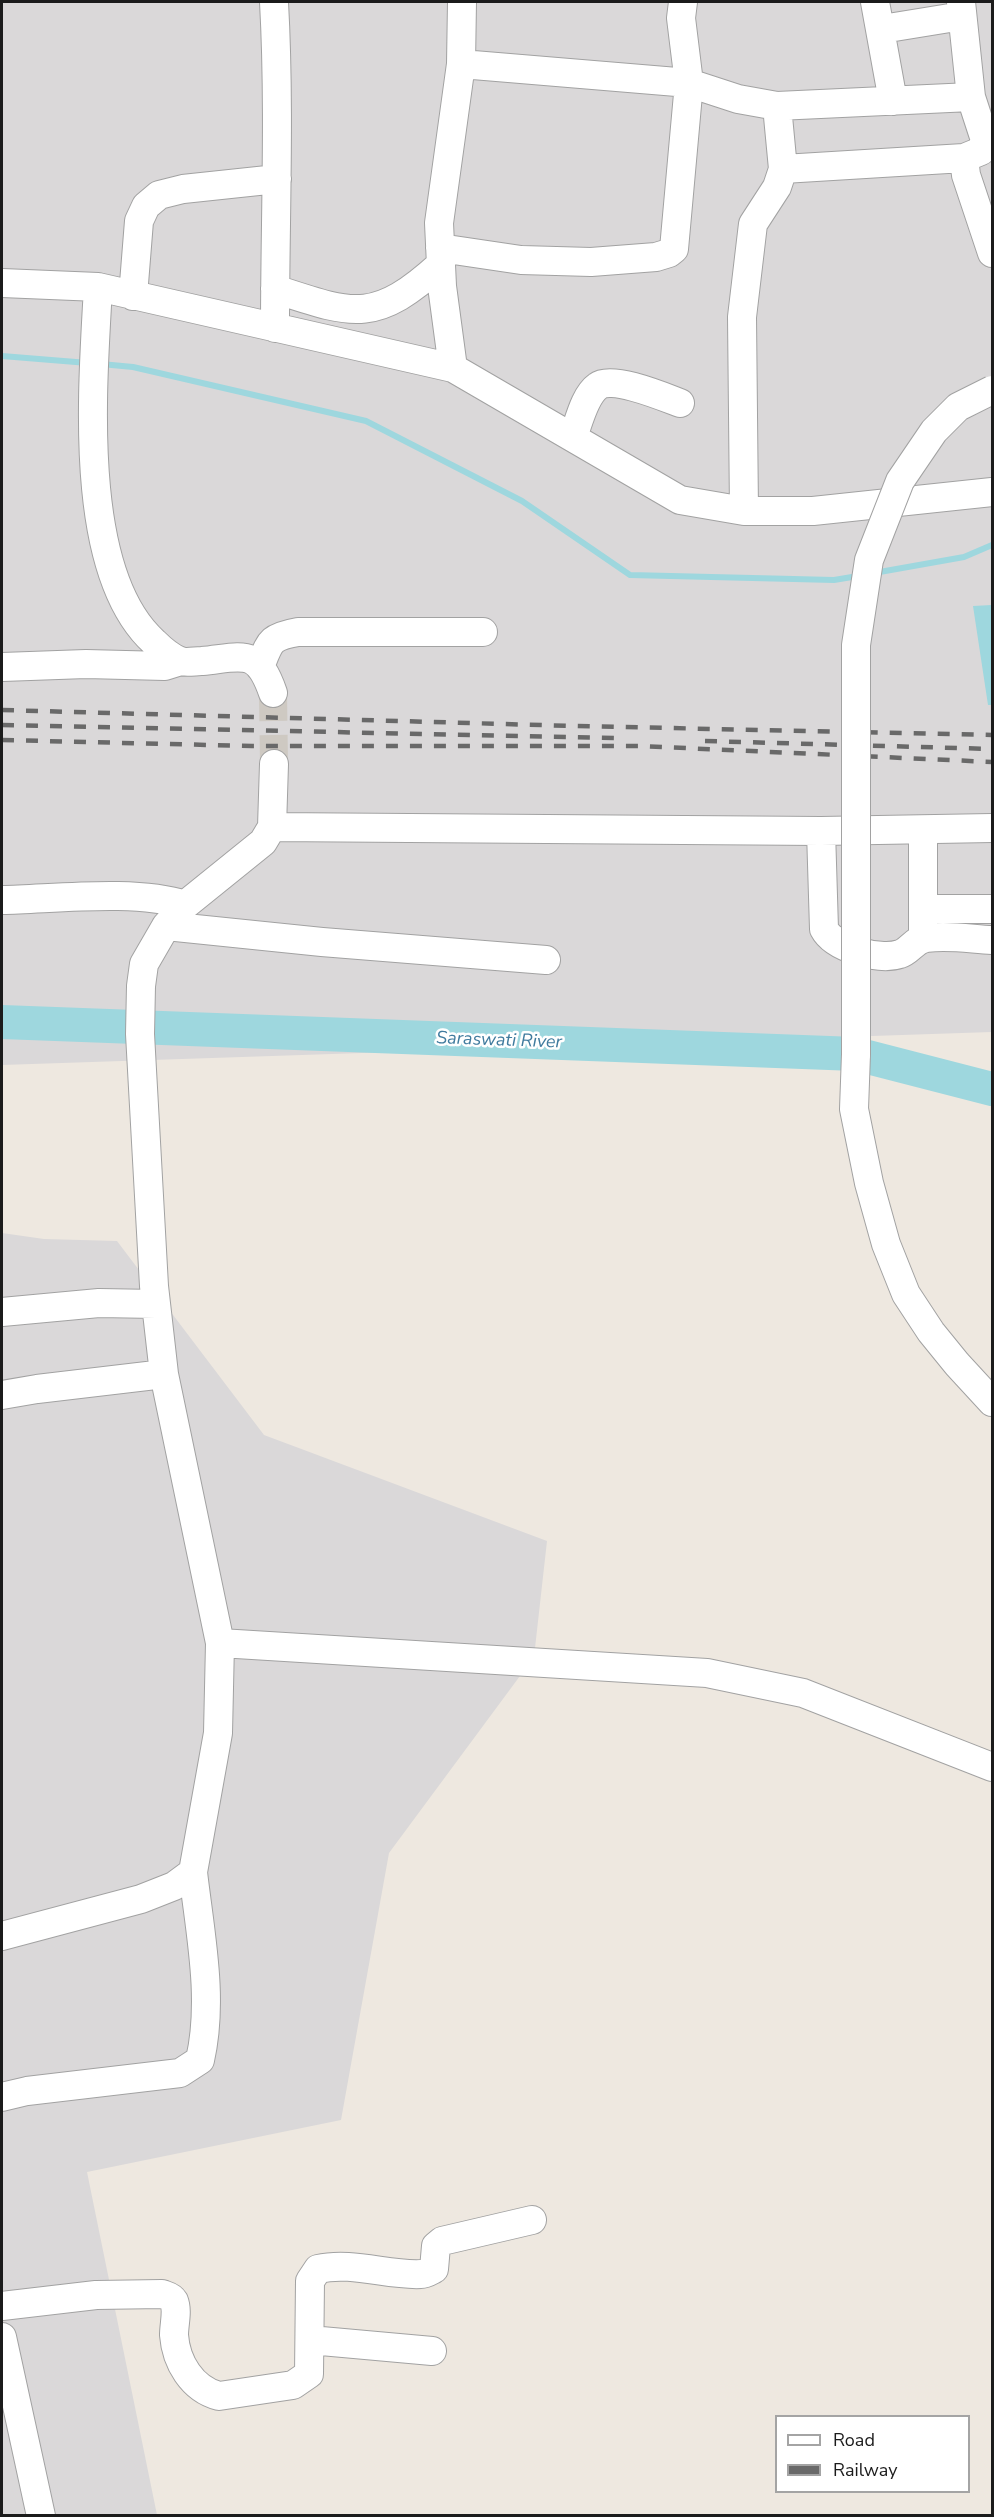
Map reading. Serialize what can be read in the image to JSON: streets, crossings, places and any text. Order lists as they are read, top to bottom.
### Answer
{
  "water": ["Saraswati River"],
  "legend": ["Road", "Railway"]
}
